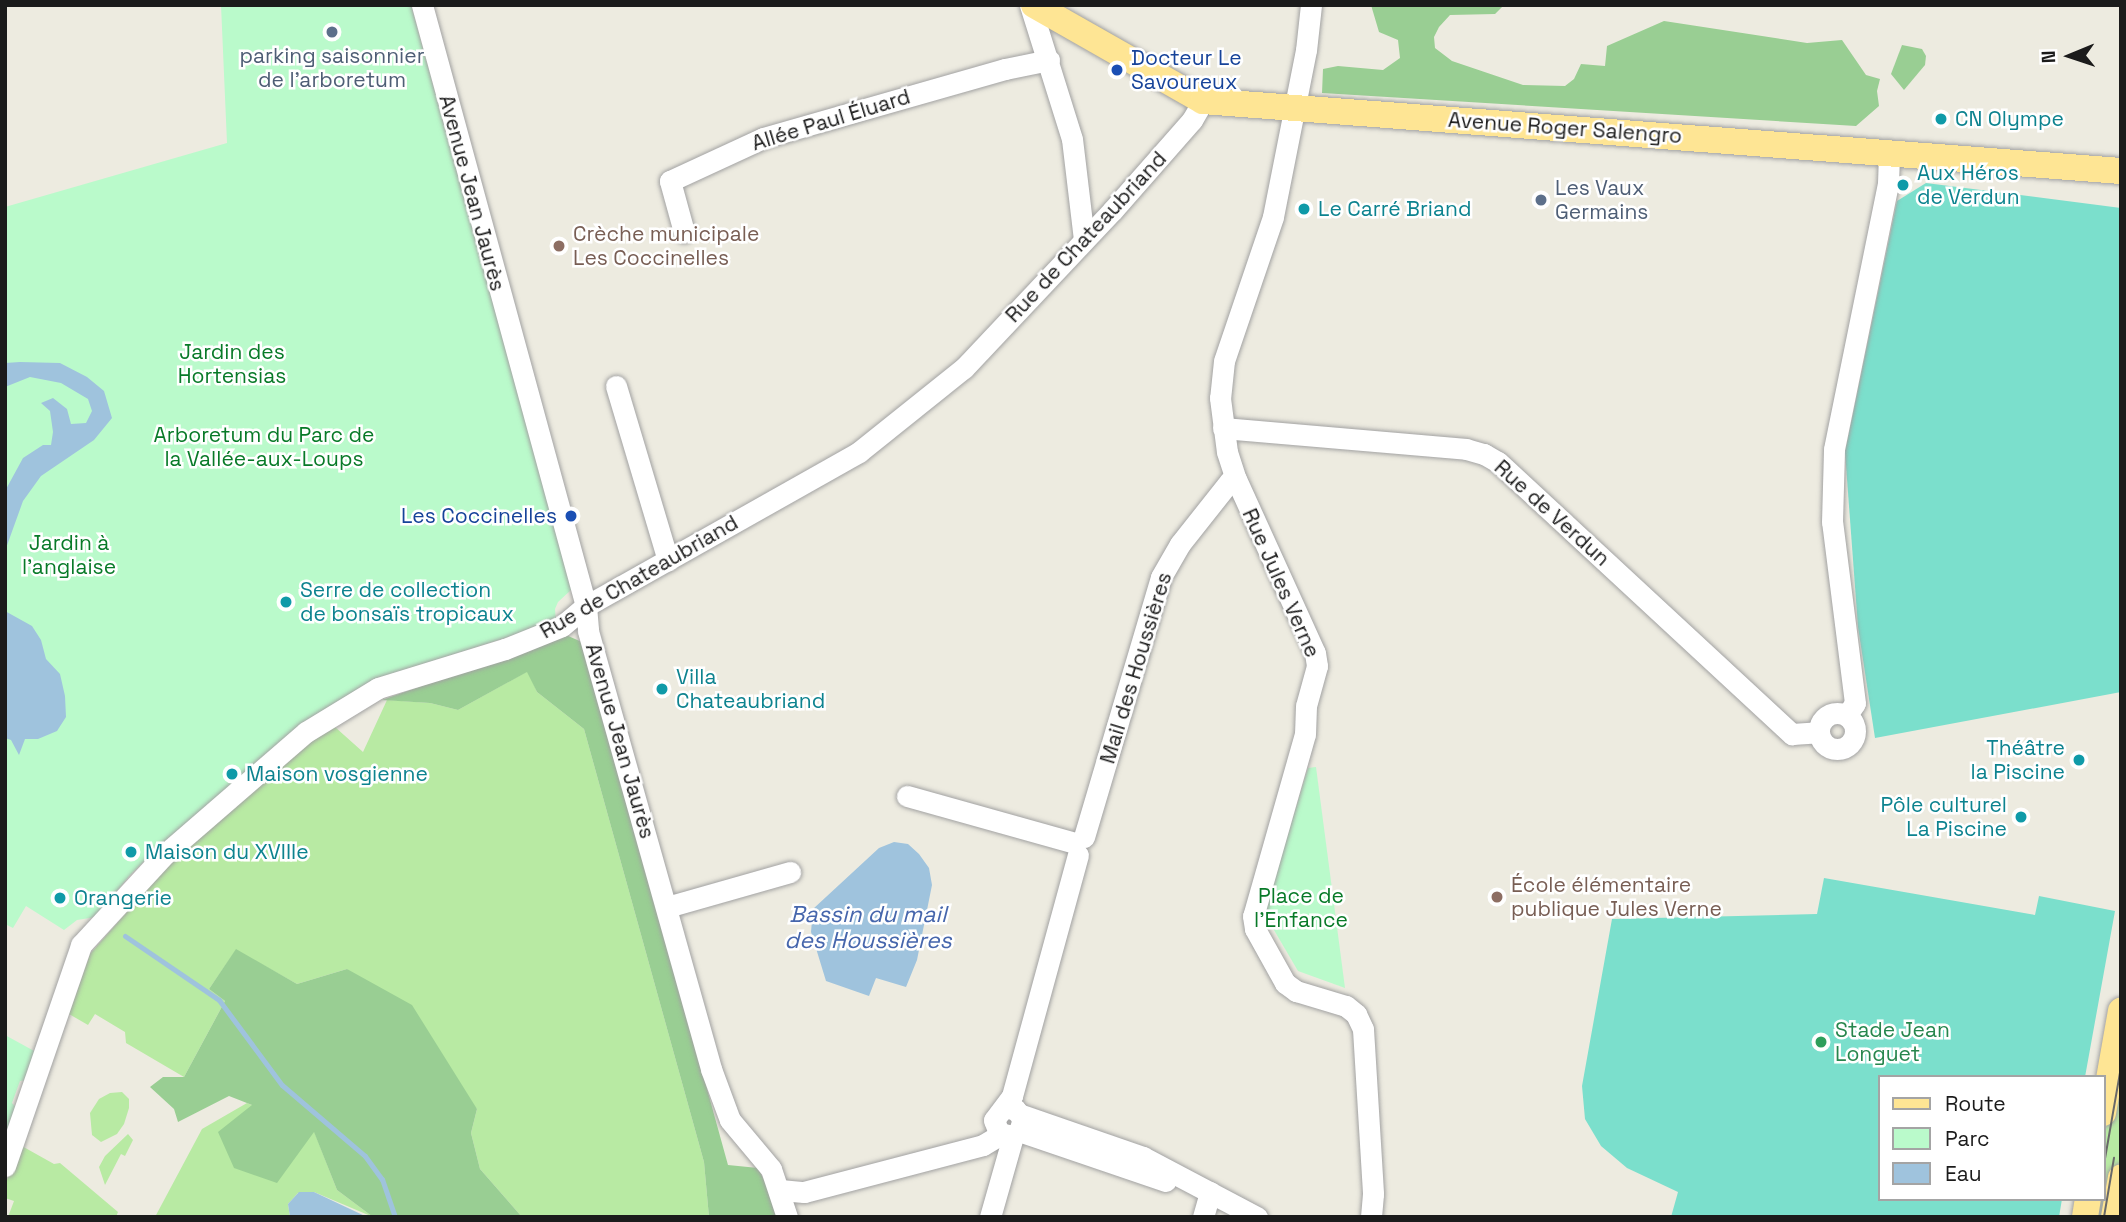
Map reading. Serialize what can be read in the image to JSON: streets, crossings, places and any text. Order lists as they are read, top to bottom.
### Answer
{
  "streets": {
    "main road": ["Avenue Roger Salengro"],
    "street": [
      "Allée Paul Éluard",
      "Avenue Jean Jaurès",
      "Rue de Chateaubriand",
      "Rue de Verdun",
      "Rue Jules Verne",
      "Mail des Houssières"
    ]
  },
  "crossings": [
    ["Avenue Roger Salengro", "Rue de Chateaubriand"],
    ["Avenue Roger Salengro", "Rue de Verdun"],
    ["Avenue Roger Salengro", "Rue Jules Verne"],
    ["Avenue Jean Jaurès", "Rue de Chateaubriand"],
    ["Rue de Verdun", "Rue Jules Verne"],
    ["Rue Jules Verne", "Mail des Houssières"]
  ],
  "water": ["Bassin du mail des Houssières"],
  "parks": [
    "Jardin des Hortensias",
    "Arboretum du Parc de la Vallée-aux-Loups",
    "Jardin à l'anglaise",
    "Place de l'Enfance"
  ],
  "places": [
    "parking saisonnier de l'arboretum",
    "Docteur Le Savoureux",
    "CN Olympe",
    "Aux Héros de Verdun",
    "Les Vaux Germains",
    "Le Carré Briand",
    "Crèche municipale Les Coccinelles",
    "Les Coccinelles",
    "Serre de collection de bonsaïs tropicaux",
    "Villa Chateaubriand",
    "Théâtre la Piscine",
    "Maison vosgienne",
    "Pôle culturel La Piscine",
    "Maison du XVIIIe",
    "École élémentaire publique Jules Verne",
    "Orangerie",
    "Stade Jean Longuet"
  ],
  "legend": ["Route", "Parc", "Eau"],
  "north": "left"
}
